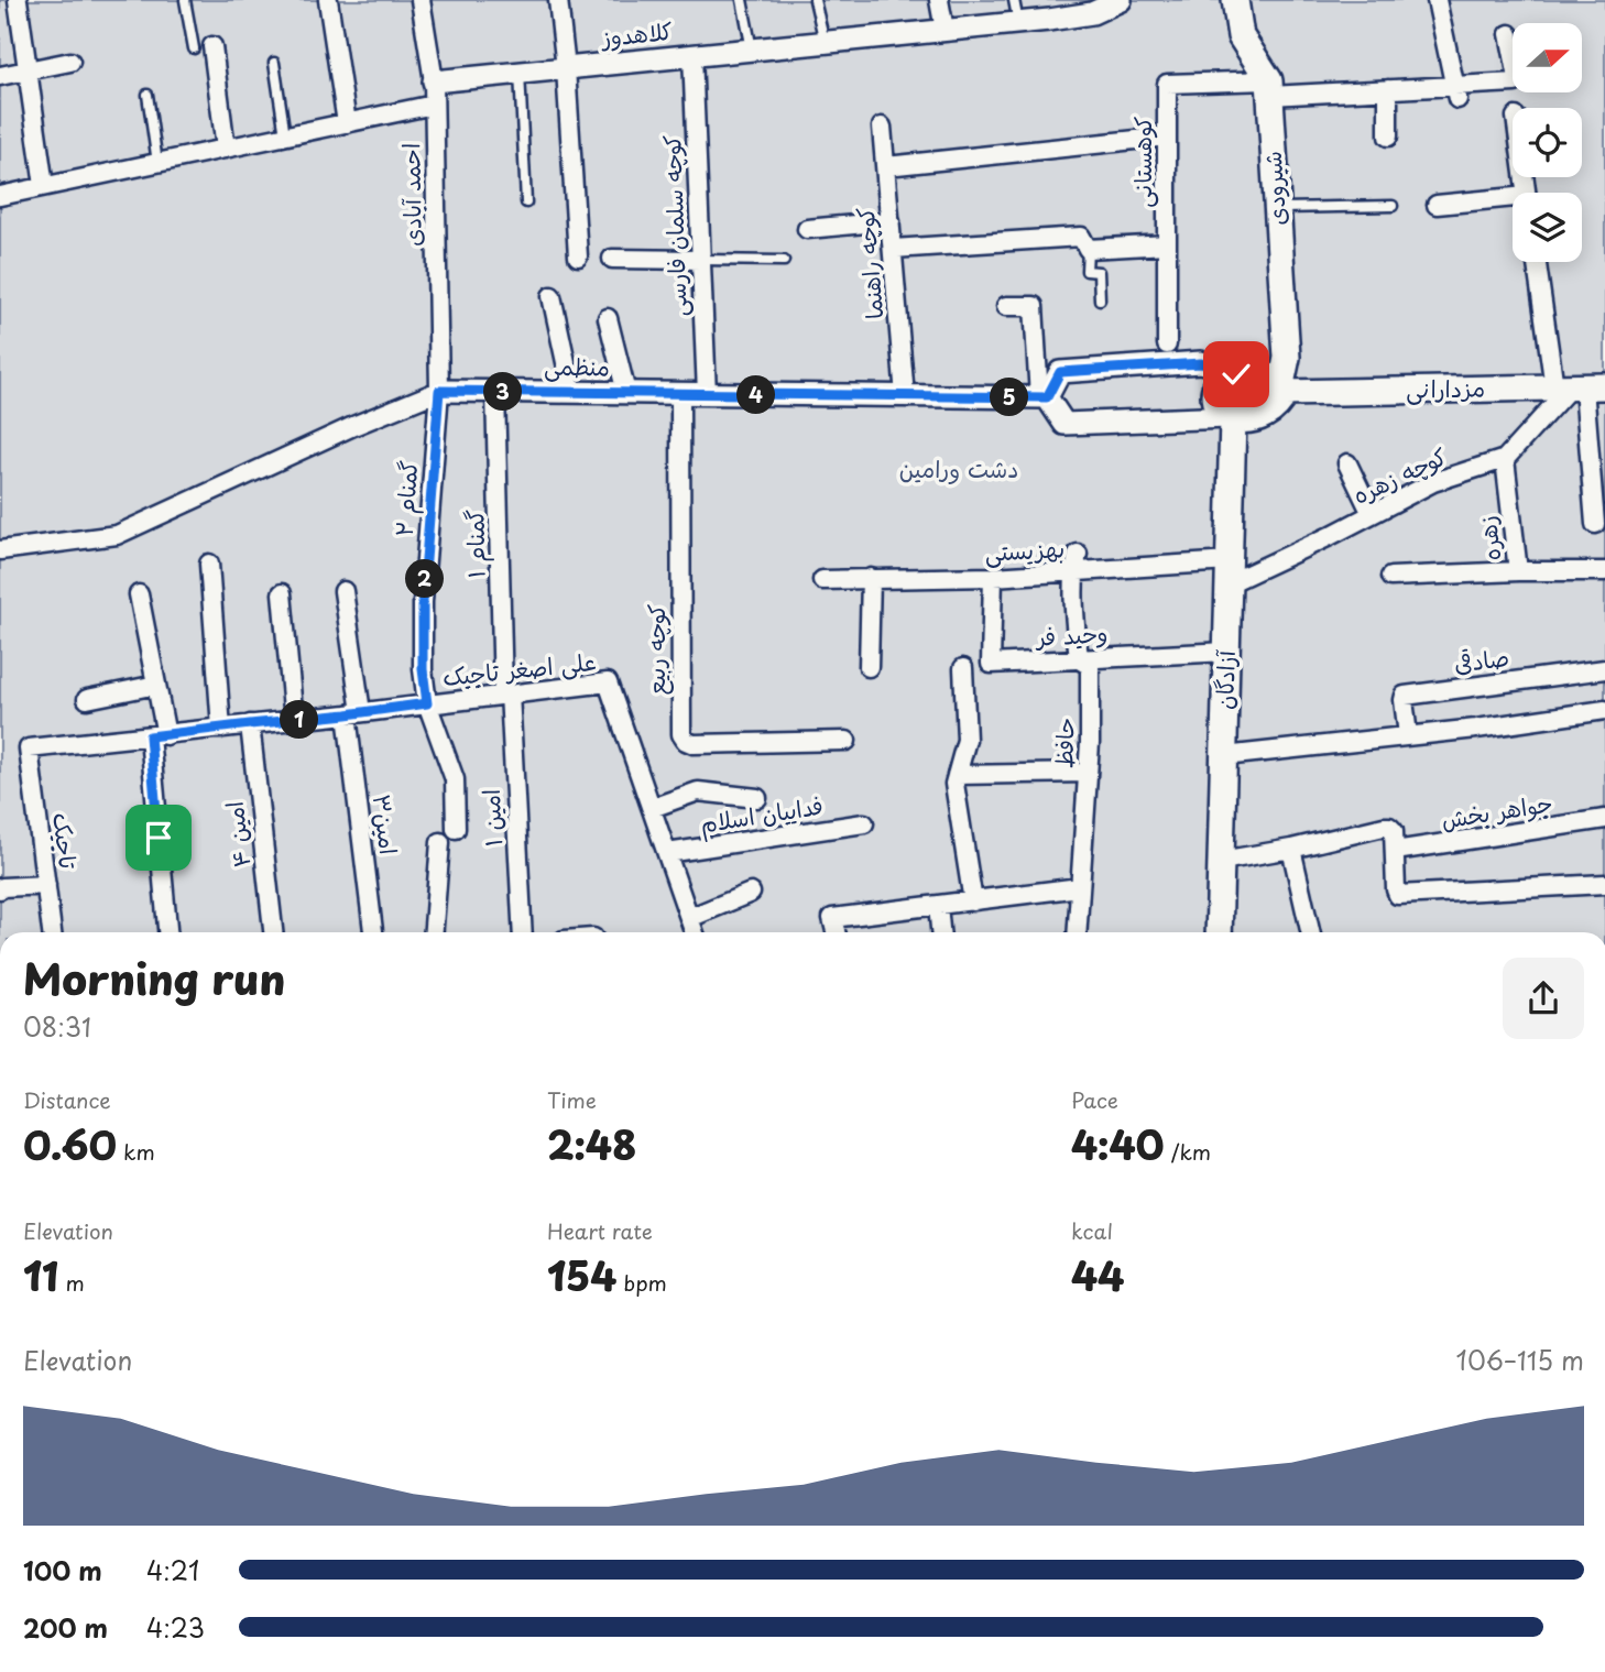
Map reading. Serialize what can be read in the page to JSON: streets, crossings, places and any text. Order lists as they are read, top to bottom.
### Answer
{
  "streets": {
    "main road": ["شیرودی", "مزدارانی", "آزادگان"],
    "street": [
      "کلاهدوز",
      "کوهستانی",
      "احمد آبادی",
      "کوچه سلمان فارسی",
      "کوچه راهنما",
      "منظمی",
      "کوچه زهره",
      "گمنام ۲",
      "زهره",
      "گمنام ۱",
      "بهزیستی",
      "وحید فر",
      "کوچه ربیع",
      "صادقی",
      "علی اصغر تاجیک",
      "حافظ",
      "جواهر بخش",
      "فداییان اسلام",
      "امین ۱",
      "امین۳",
      "امین ۴",
      "تاجیک"
    ]
  },
  "crossings": [
    ["کلاهدوز", "احمد آبادی"],
    ["کلاهدوز", "کوچه سلمان فارسی"],
    ["کوهستانی", "شیرودی"],
    ["شیرودی", "مزدارانی"],
    ["شیرودی", "آزادگان"],
    ["احمد آبادی", "منظمی"],
    ["احمد آبادی", "گمنام ۲"],
    ["کوچه سلمان فارسی", "منظمی"],
    ["کوچه راهنما", "منظمی"],
    ["منظمی", "گمنام ۲"],
    ["منظمی", "گمنام ۱"],
    ["منظمی", "کوچه ربیع"],
    ["مزدارانی", "کوچه زهره"],
    ["مزدارانی", "آزادگان"],
    ["کوچه زهره", "زهره"],
    ["کوچه زهره", "بهزیستی"],
    ["کوچه زهره", "آزادگان"],
    ["گمنام ۲", "علی اصغر تاجیک"],
    ["گمنام ۱", "علی اصغر تاجیک"],
    ["گمنام ۱", "امین ۱"],
    ["بهزیستی", "وحید فر"],
    ["بهزیستی", "آزادگان"],
    ["بهزیستی", "حافظ"],
    ["وحید فر", "آزادگان"],
    ["وحید فر", "حافظ"],
    ["علی اصغر تاجیک", "فداییان اسلام"],
    ["علی اصغر تاجیک", "امین ۱"],
    ["علی اصغر تاجیک", "امین۳"],
    ["علی اصغر تاجیک", "امین ۴"],
    ["علی اصغر تاجیک", "تاجیک"]
  ],
  "parks": ["دشت ورامین"],
  "north": "right",
  "page": {
    "pins": [
      "3",
      "4",
      "5",
      "2",
      "1"
    ],
    "heading": ["Morning run", "08:31"],
    "stats": [
      ["Distance", "0.60 km"],
      ["Time", "2:48"],
      ["Pace", "4:40 /km"],
      ["Elevation", "11 m"],
      ["Heart rate", "154 bpm"],
      ["kcal", "44"]
    ],
    "chart": ["Elevation", "106–115 m"],
    "list": [
      {
        "name": "100 m",
        "note": "4:21"
      },
      {
        "name": "200 m",
        "note": "4:23"
      }
    ]
  }
}
